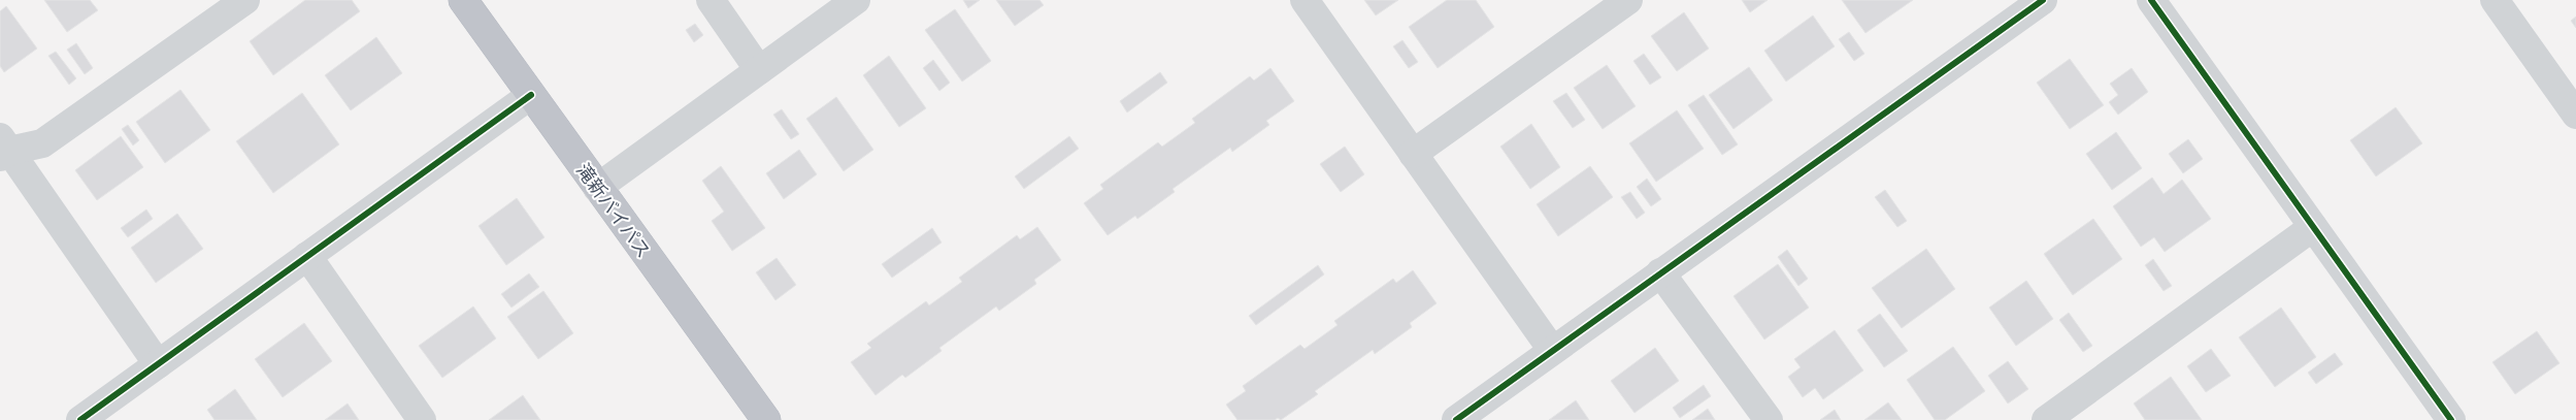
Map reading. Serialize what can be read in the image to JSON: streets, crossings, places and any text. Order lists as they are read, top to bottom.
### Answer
{
  "streets": {
    "highway": ["滝新バイパス"]
  }
}
